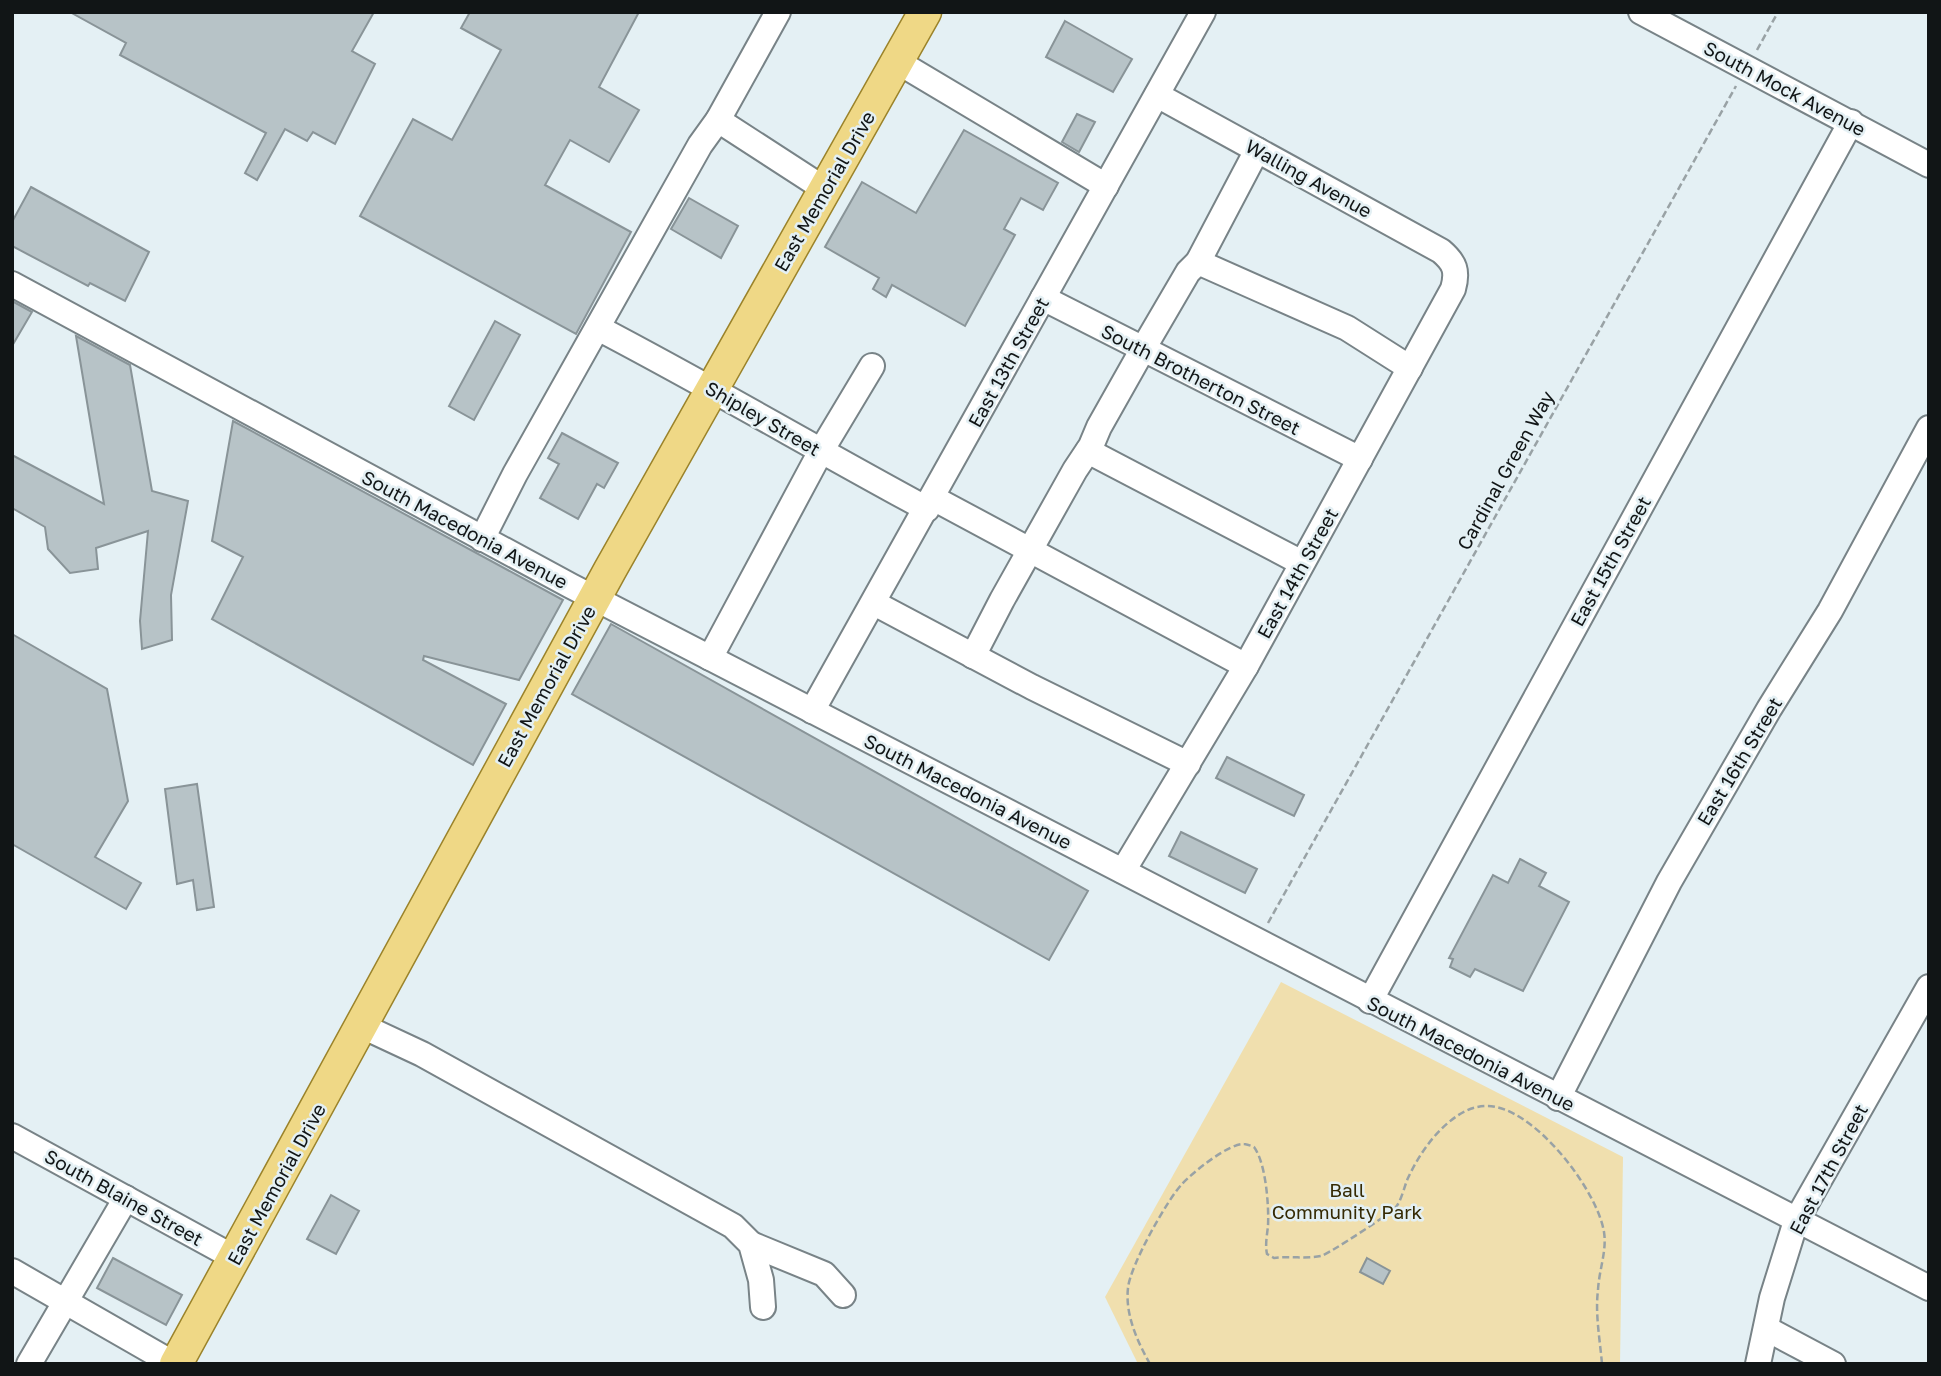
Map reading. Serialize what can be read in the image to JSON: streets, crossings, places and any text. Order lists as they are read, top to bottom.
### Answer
{
  "streets": {
    "main road": ["East Memorial Drive"],
    "street": [
      "South Mock Avenue",
      "Walling Avenue",
      "East 13th Street",
      "South Brotherton Street",
      "Shipley Street",
      "South Macedonia Avenue",
      "East 15th Street",
      "East 14th Street",
      "East 16th Street",
      "East 17th Street",
      "South Blaine Street"
    ],
    "path": ["Cardinal Green Way"]
  },
  "crossings": [
    ["South Mock Avenue", "Cardinal Green Way"],
    ["South Mock Avenue", "East 15th Street"],
    ["Walling Avenue", "East 13th Street"],
    ["Walling Avenue", "East 14th Street"],
    ["East Memorial Drive", "Shipley Street"],
    ["East Memorial Drive", "South Macedonia Avenue"],
    ["East Memorial Drive", "South Blaine Street"],
    ["East 13th Street", "South Brotherton Street"],
    ["East 13th Street", "Shipley Street"],
    ["East 13th Street", "South Macedonia Avenue"],
    ["South Brotherton Street", "East 14th Street"],
    ["Shipley Street", "East 14th Street"],
    ["Cardinal Green Way", "South Macedonia Avenue"],
    ["South Macedonia Avenue", "East 15th Street"],
    ["South Macedonia Avenue", "East 14th Street"],
    ["South Macedonia Avenue", "East 16th Street"],
    ["South Macedonia Avenue", "East 17th Street"]
  ],
  "parks": ["Ball Community Park"]
}
